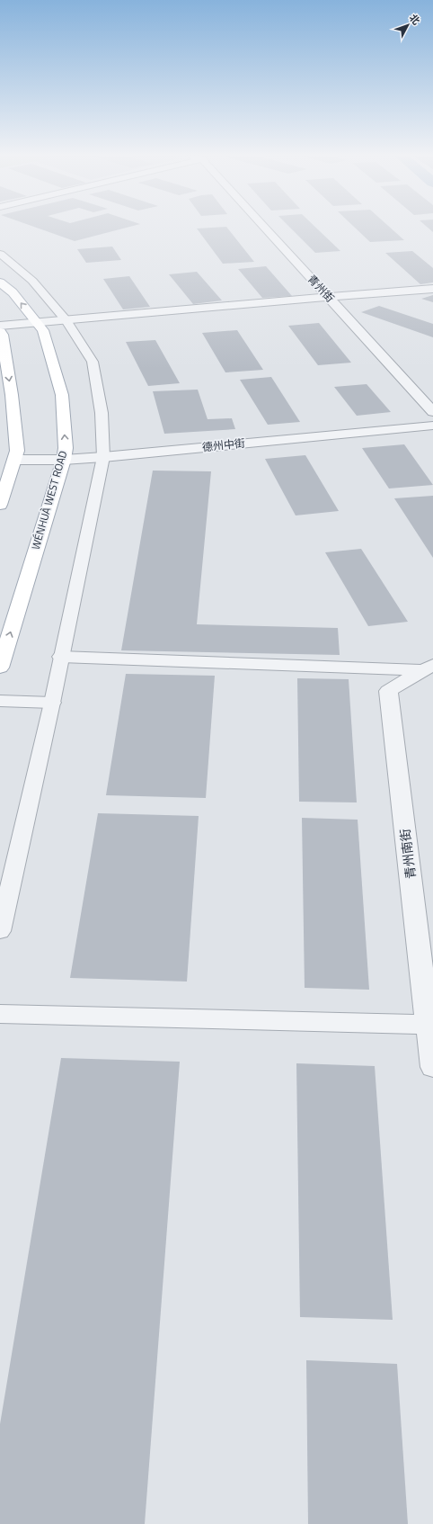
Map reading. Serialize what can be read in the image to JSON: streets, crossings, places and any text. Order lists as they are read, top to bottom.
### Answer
{
  "streets": {
    "main road": ["WÉNHUÀ WEST ROAD"],
    "street": ["青州街", "德州中街", "青州南街"]
  },
  "crossings": [
    ["德州中街", "WÉNHUÀ WEST ROAD"]
  ],
  "north": "top right"
}
